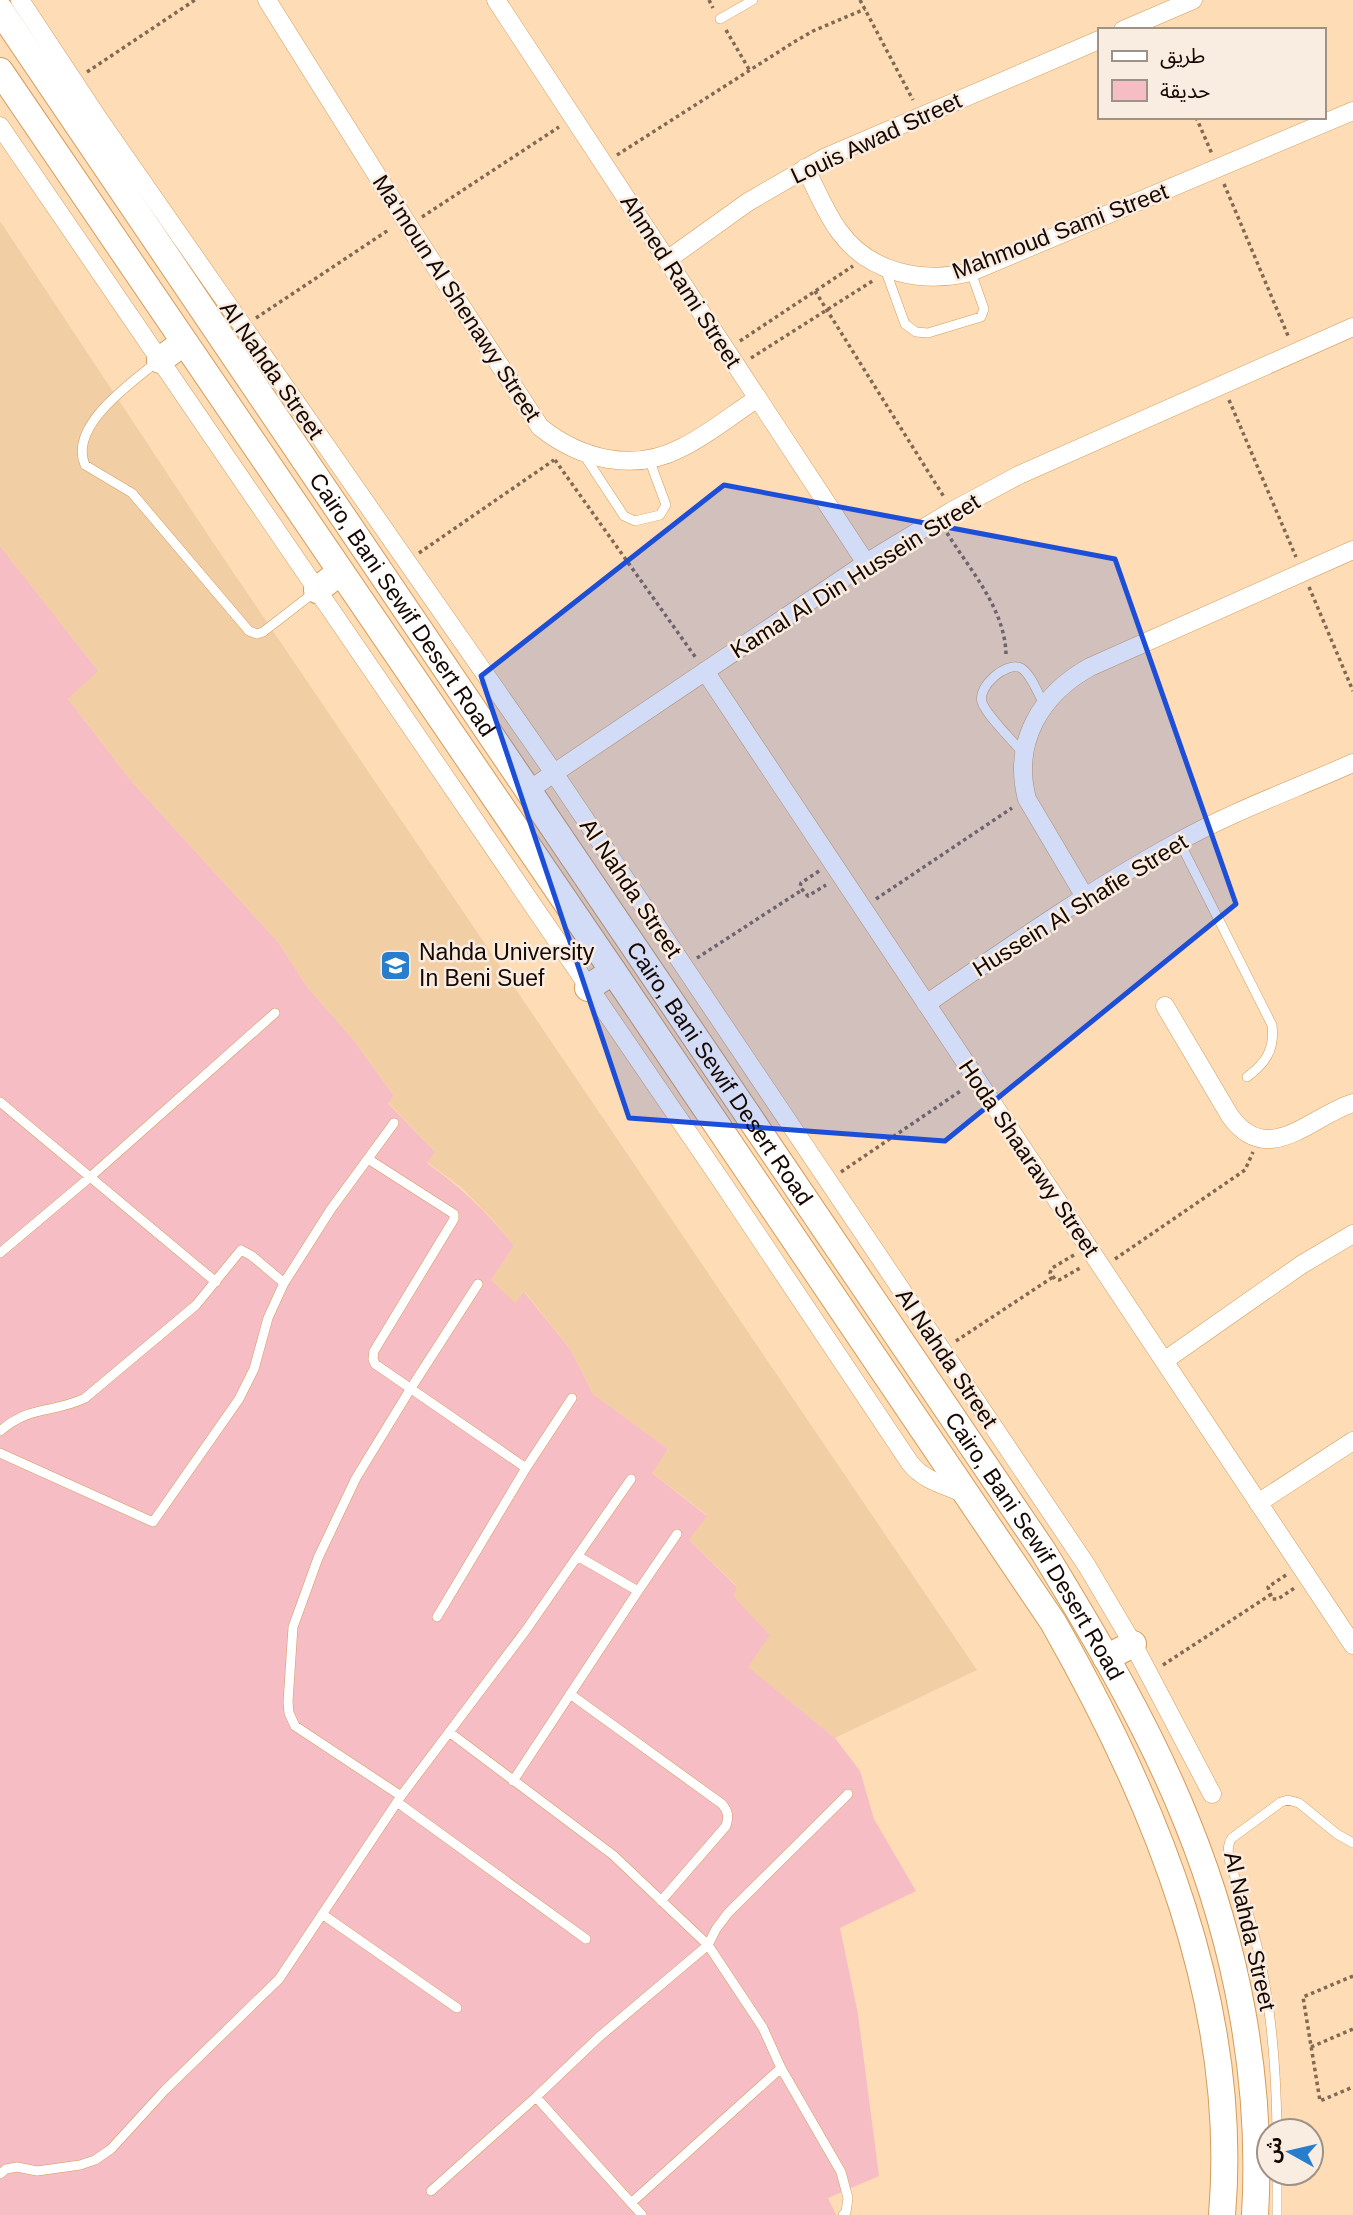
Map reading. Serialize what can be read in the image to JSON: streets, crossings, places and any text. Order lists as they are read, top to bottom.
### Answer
{
  "streets": {
    "main road": ["Cairo, Bani Sewif Desert Road"],
    "street": [
      "Louis Awad Street",
      "Mahmoud Sami Street",
      "Ahmed Rami Street",
      "Ma'moun Al Shenawy Street",
      "Al Nahda Street",
      "Kamal Al Din Hussein Street",
      "Hussein Al Shafie Street",
      "Hoda Shaarawy Street"
    ]
  },
  "crossings": [
    ["Louis Awad Street", "Mahmoud Sami Street"],
    ["Louis Awad Street", "Ahmed Rami Street"],
    ["Ahmed Rami Street", "Ma'moun Al Shenawy Street"],
    ["Ahmed Rami Street", "Kamal Al Din Hussein Street"],
    ["Al Nahda Street", "Kamal Al Din Hussein Street"],
    ["Kamal Al Din Hussein Street", "Cairo, Bani Sewif Desert Road"],
    ["Kamal Al Din Hussein Street", "Hoda Shaarawy Street"],
    ["Hussein Al Shafie Street", "Hoda Shaarawy Street"]
  ],
  "places": {
    "school or university": ["Nahda University In Beni Suef"]
  },
  "legend": ["طريق", "حديقة"],
  "north": "left"
}
